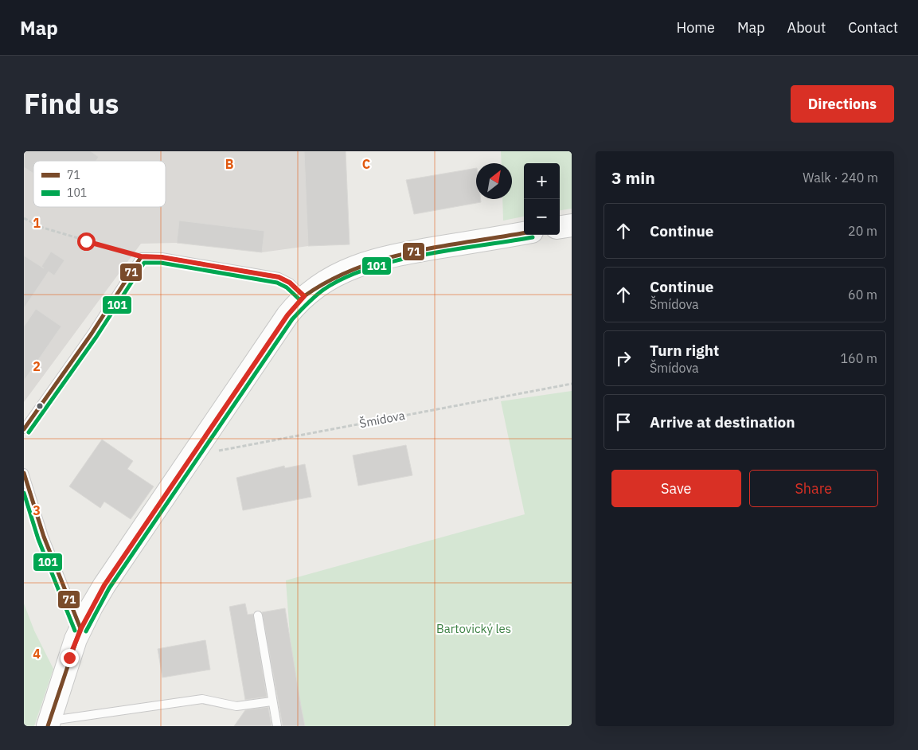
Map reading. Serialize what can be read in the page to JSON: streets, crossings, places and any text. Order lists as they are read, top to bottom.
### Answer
{
  "streets": {
    "path": ["Šmídova"]
  },
  "parks": ["Bartovický les"],
  "lines": ["transit line 71", "transit line 101"],
  "legend": ["71", "101"],
  "north": "top right",
  "page": {
    "header": "Map",
    "nav": [
      "Home",
      "Map",
      "About",
      "Contact"
    ],
    "title": "Find us",
    "buttons": [
      "Directions",
      ["Save", "Share"]
    ],
    "heading": ["3 min", "Walk · 240 m"],
    "map_buttons": ["+", "−"],
    "list": [
      ["Continue", "20 m"],
      ["Continue", "Šmídova", "60 m"],
      ["Turn right", "Šmídova", "160 m"],
      "Arrive at destination"
    ]
  },
  "grid": {
    "columns": ["B", "C"],
    "rows": [
      "1",
      "2",
      "3",
      "4"
    ]
  }
}
